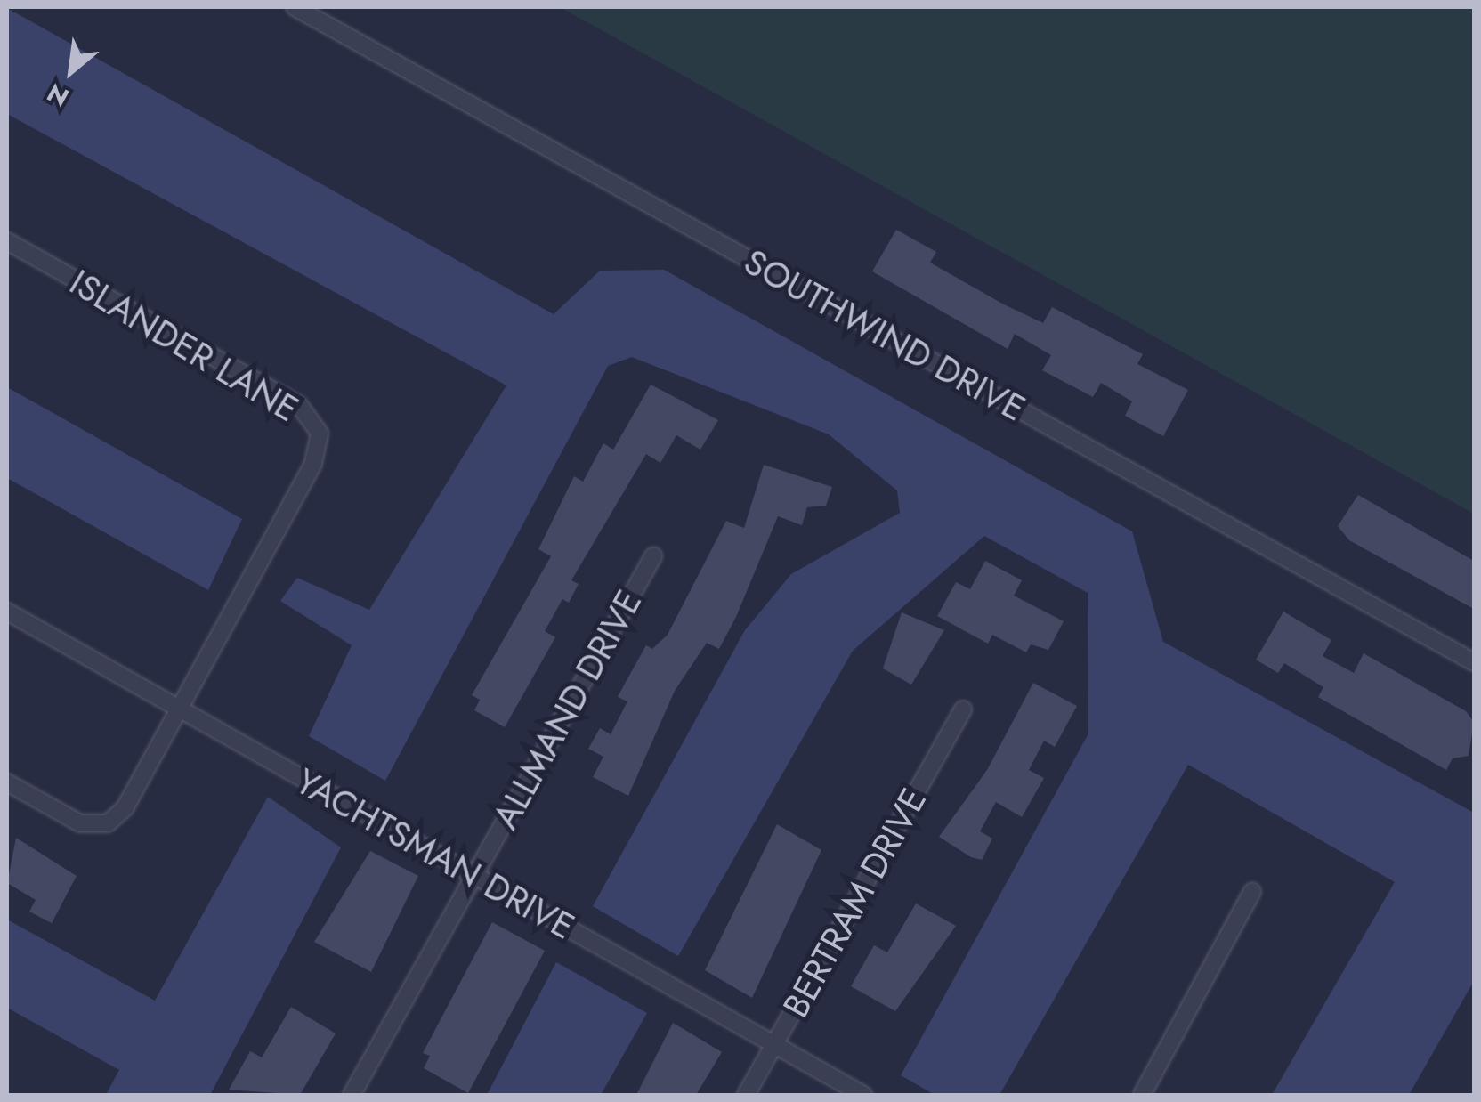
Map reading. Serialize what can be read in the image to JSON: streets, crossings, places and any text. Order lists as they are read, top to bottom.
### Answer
{
  "streets": {
    "street": [
      "SOUTHWIND DRIVE",
      "ISLANDER LANE",
      "ALLMAND DRIVE",
      "YACHTSMAN DRIVE",
      "BERTRAM DRIVE"
    ]
  },
  "crossings": [
    ["ISLANDER LANE", "YACHTSMAN DRIVE"],
    ["ALLMAND DRIVE", "YACHTSMAN DRIVE"],
    ["YACHTSMAN DRIVE", "BERTRAM DRIVE"]
  ],
  "north": "bottom left"
}
